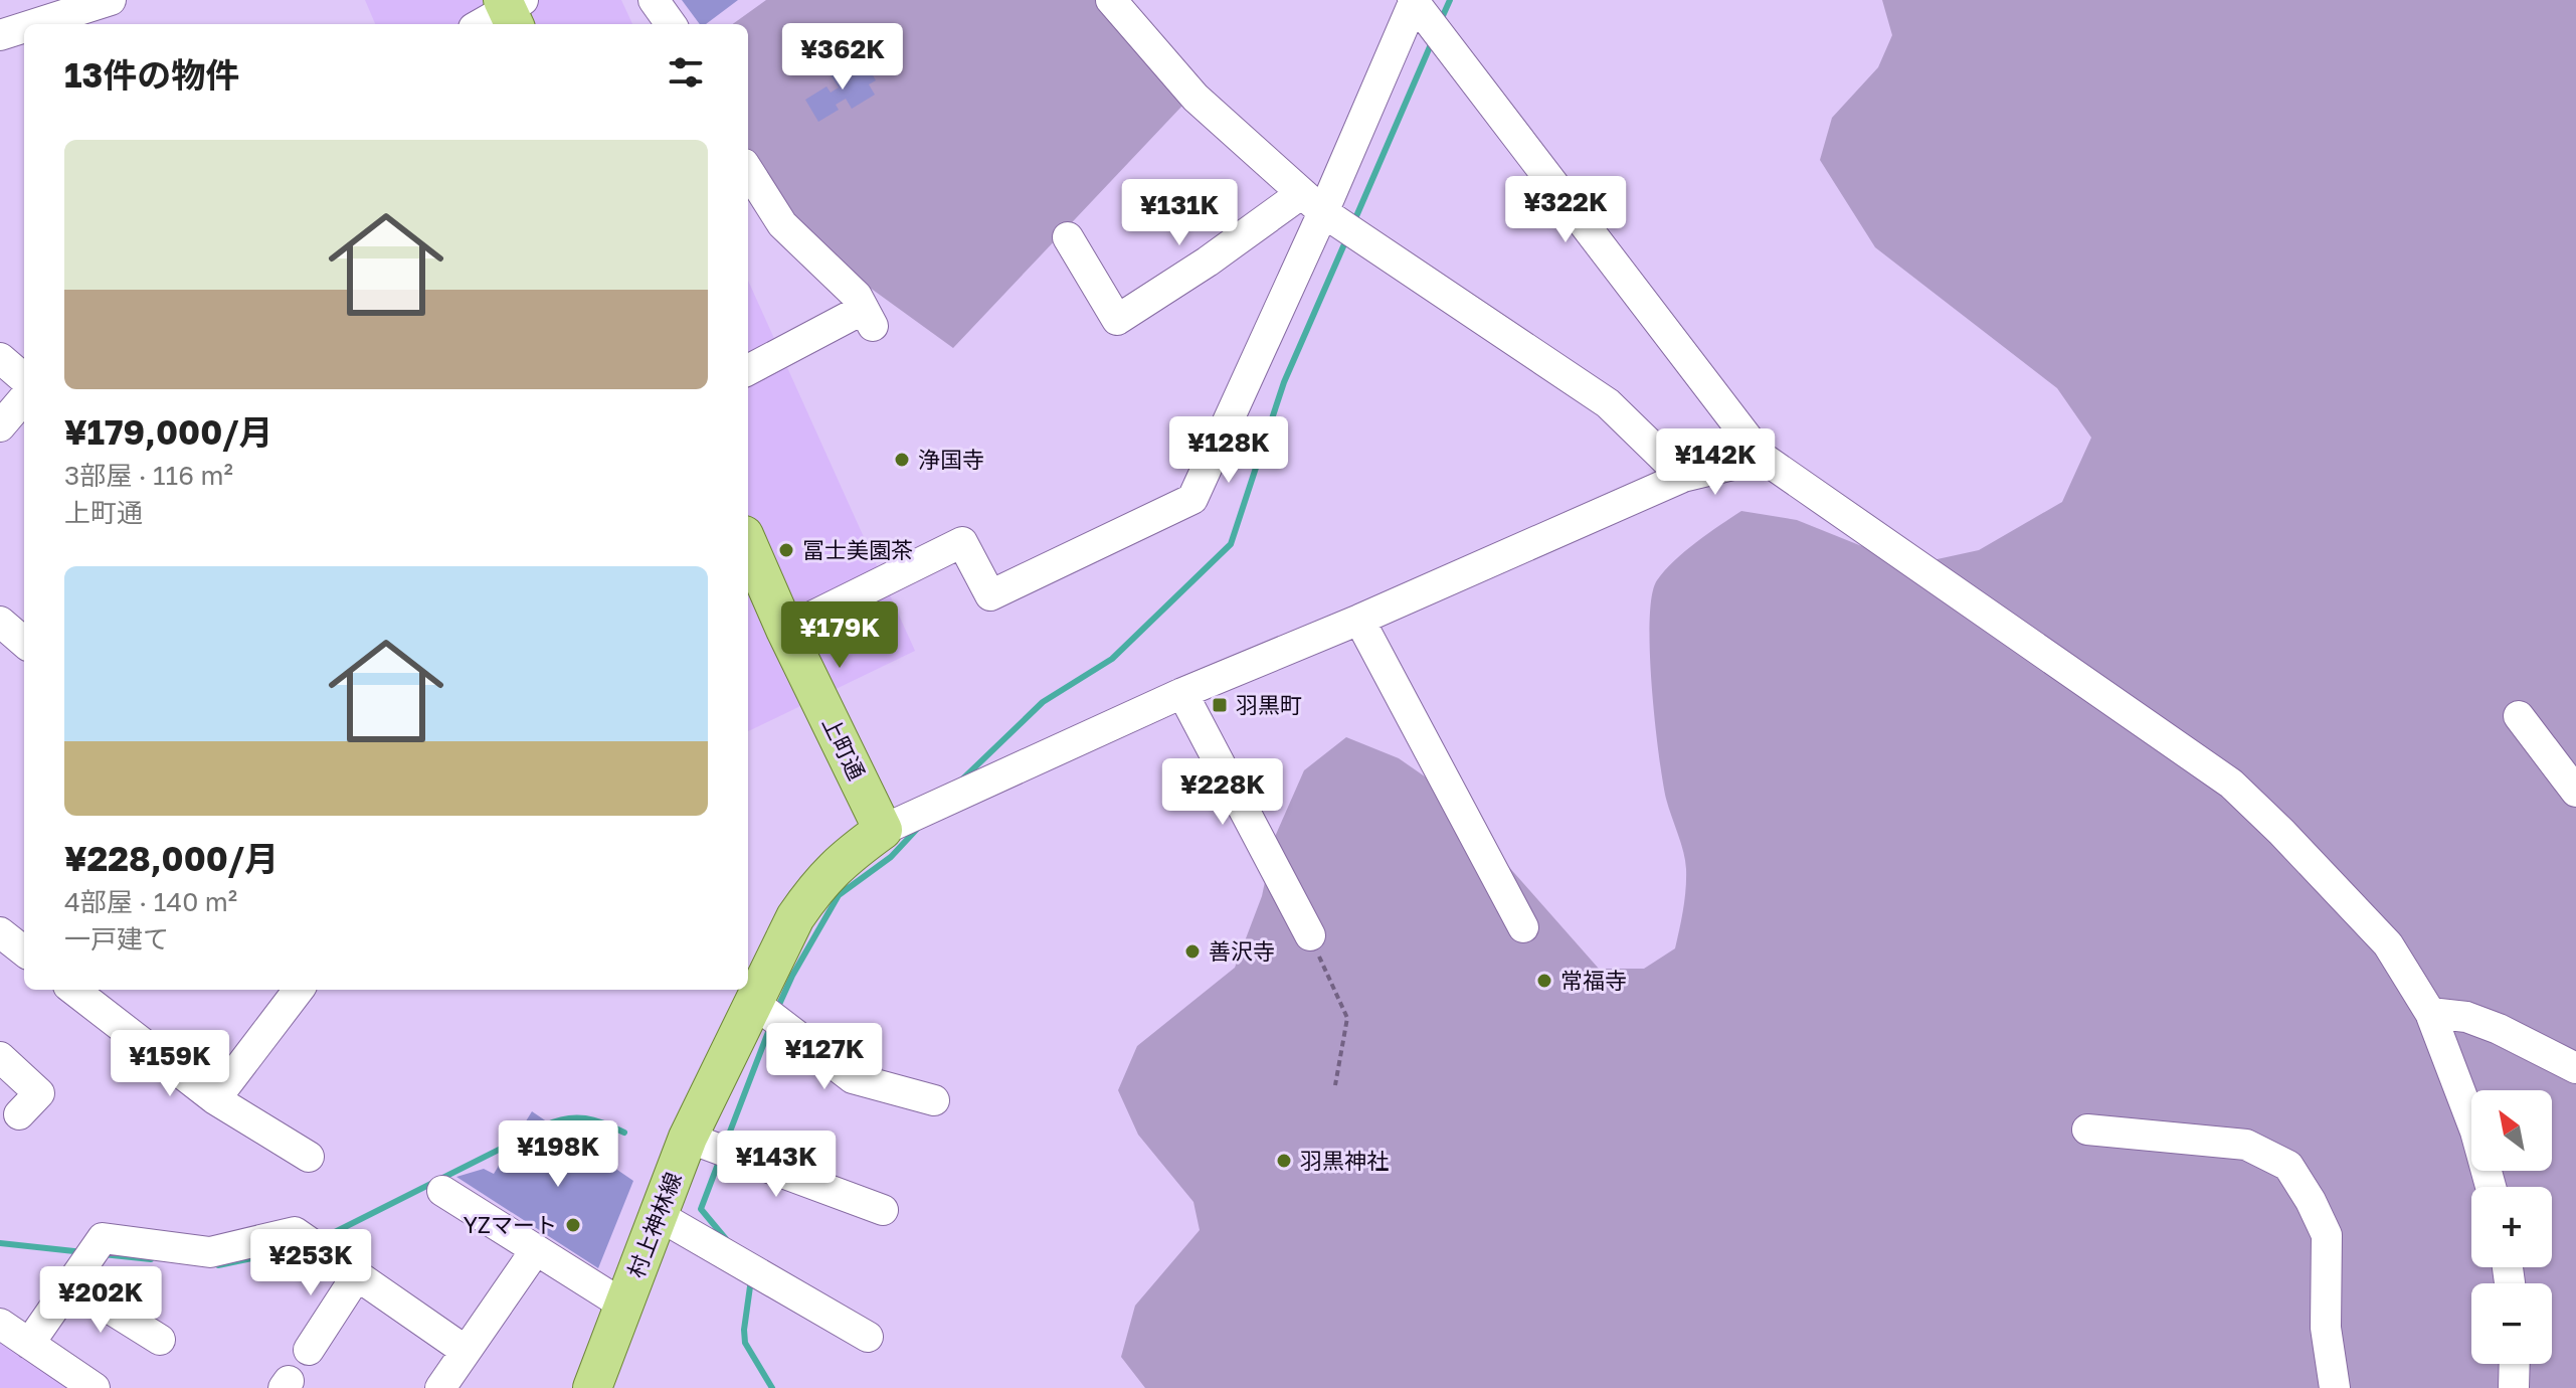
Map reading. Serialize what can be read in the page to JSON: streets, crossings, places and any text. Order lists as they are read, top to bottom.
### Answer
{
  "streets": {
    "main road": ["上町通", "村上神林線"]
  },
  "crossings": [
    ["上町通", "村上神林線"]
  ],
  "places": {
    "other": [
      "浄国寺",
      "冨士美園茶",
      "善沢寺",
      "常福寺",
      "羽黒神社",
      "YZマート"
    ],
    "transit": ["羽黒町"]
  },
  "north": "top left",
  "page": {
    "price": [
      "¥362K",
      "¥322K",
      "¥131K",
      "¥128K",
      "¥142K",
      "¥179K",
      "¥228K",
      "¥127K",
      "¥159K",
      "¥198K",
      "¥143K",
      "¥253K",
      "¥202K"
    ],
    "heading": "13件の物件",
    "list": [
      {
        "name": "¥179,000/月",
        "note": "3部屋 · 116 m² · 上町通"
      },
      {
        "name": "¥228,000/月",
        "note": "4部屋 · 140 m² · 一戸建て"
      }
    ],
    "map_buttons": ["+", "−"]
  }
}
